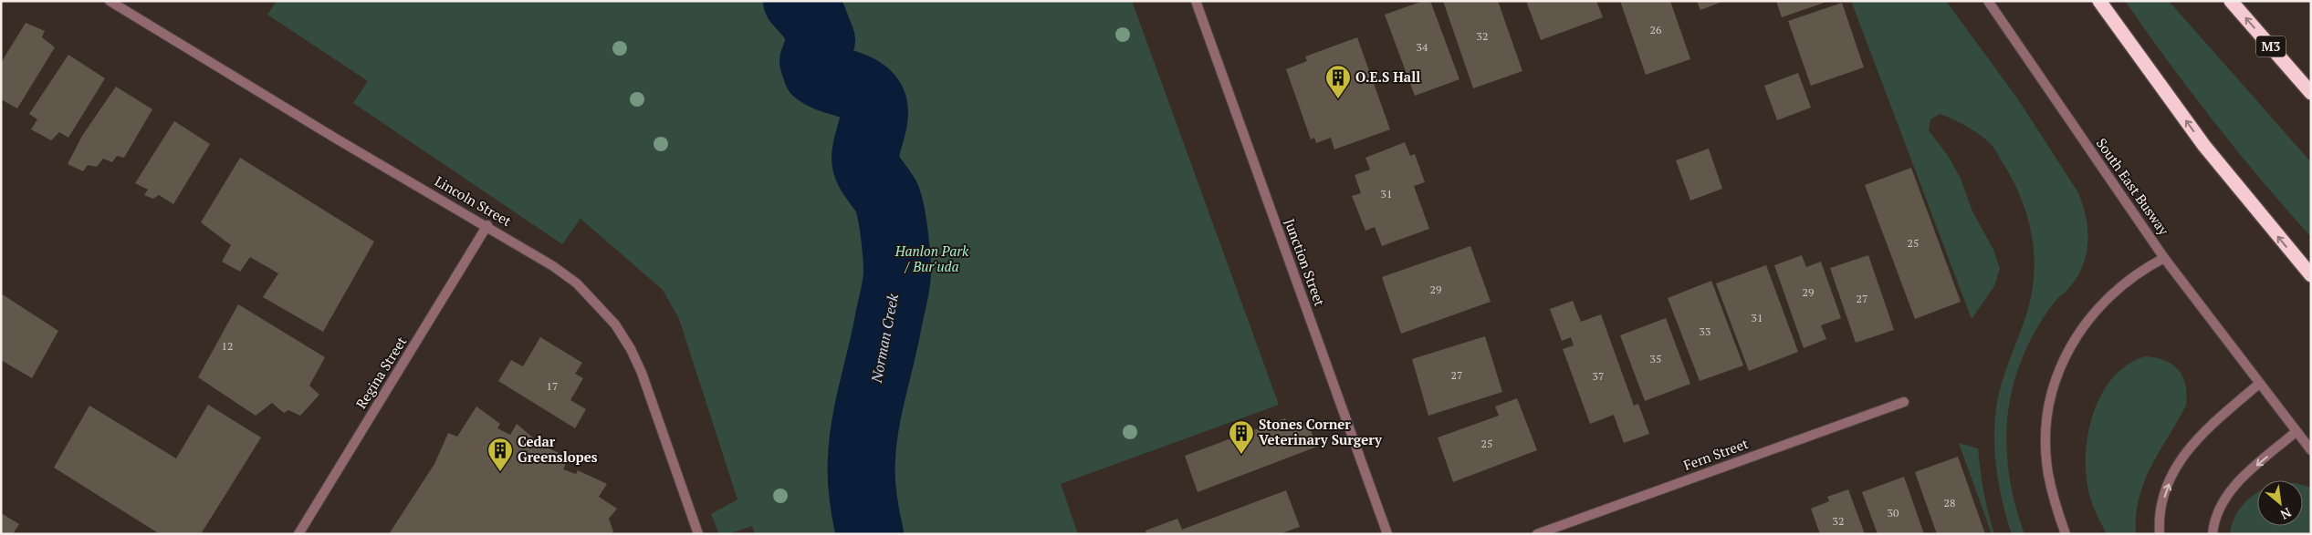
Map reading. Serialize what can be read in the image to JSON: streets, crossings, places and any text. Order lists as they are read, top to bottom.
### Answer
{
  "streets": {
    "highway": ["M3"],
    "street": [
      "South East Busway",
      "Lincoln Street",
      "Junction Street",
      "Regina Street",
      "Fern Street"
    ]
  },
  "crossings": [
    ["Lincoln Street", "Regina Street"]
  ],
  "water": ["Norman Creek"],
  "parks": ["Hanlon Park / Bur'uda"],
  "places": {
    "building": ["O.E.S Hall", "Stones Corner Veterinary Surgery", "Cedar Greenslopes"]
  },
  "house_numbers": [
    "26",
    "32",
    "34",
    "31",
    "25",
    "29",
    "29",
    "27",
    "31",
    "33",
    "12",
    "35",
    "27",
    "37",
    "17",
    "25",
    "28",
    "30",
    "32"
  ],
  "north": "bottom right"
}
